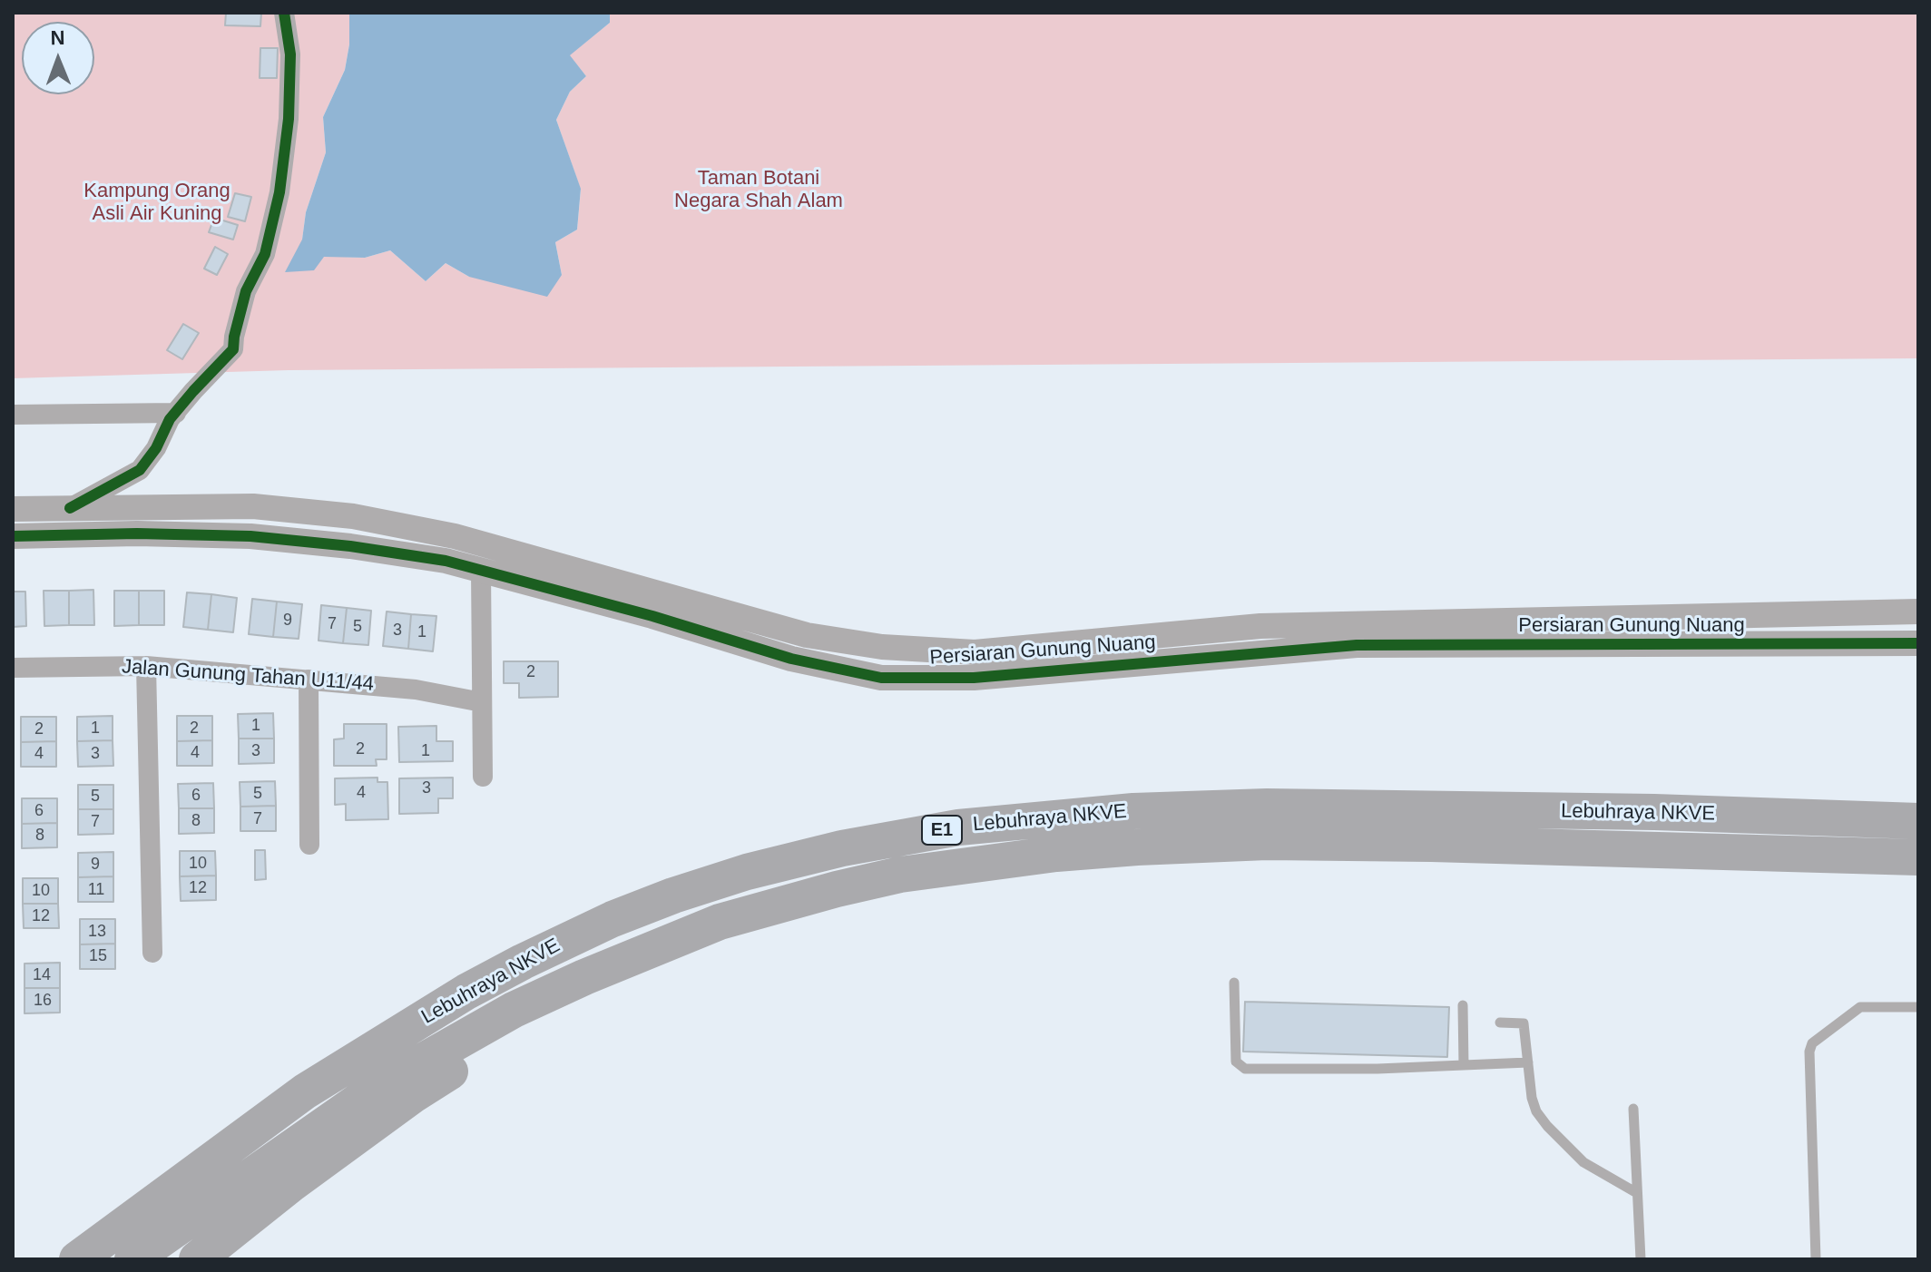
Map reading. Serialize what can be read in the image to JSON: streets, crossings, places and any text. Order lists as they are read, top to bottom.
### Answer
{
  "streets": {
    "highway": ["Lebuhraya NKVE", "E1"],
    "street": ["Persiaran Gunung Nuang", "Jalan Gunung Tahan U11/44"]
  },
  "parks": ["Taman Botani Negara Shah Alam", "Kampung Orang Asli Air Kuning"],
  "house_numbers": [
    "9",
    "7",
    "5",
    "3",
    "1",
    "2",
    "1",
    "1",
    "2",
    "2",
    "2",
    "3",
    "1",
    "4",
    "4",
    "3",
    "3",
    "4",
    "5",
    "6",
    "5",
    "6",
    "7",
    "8",
    "7",
    "8",
    "10",
    "9",
    "12",
    "11",
    "10",
    "12",
    "13",
    "15",
    "14",
    "16"
  ],
  "north": "top"
}
